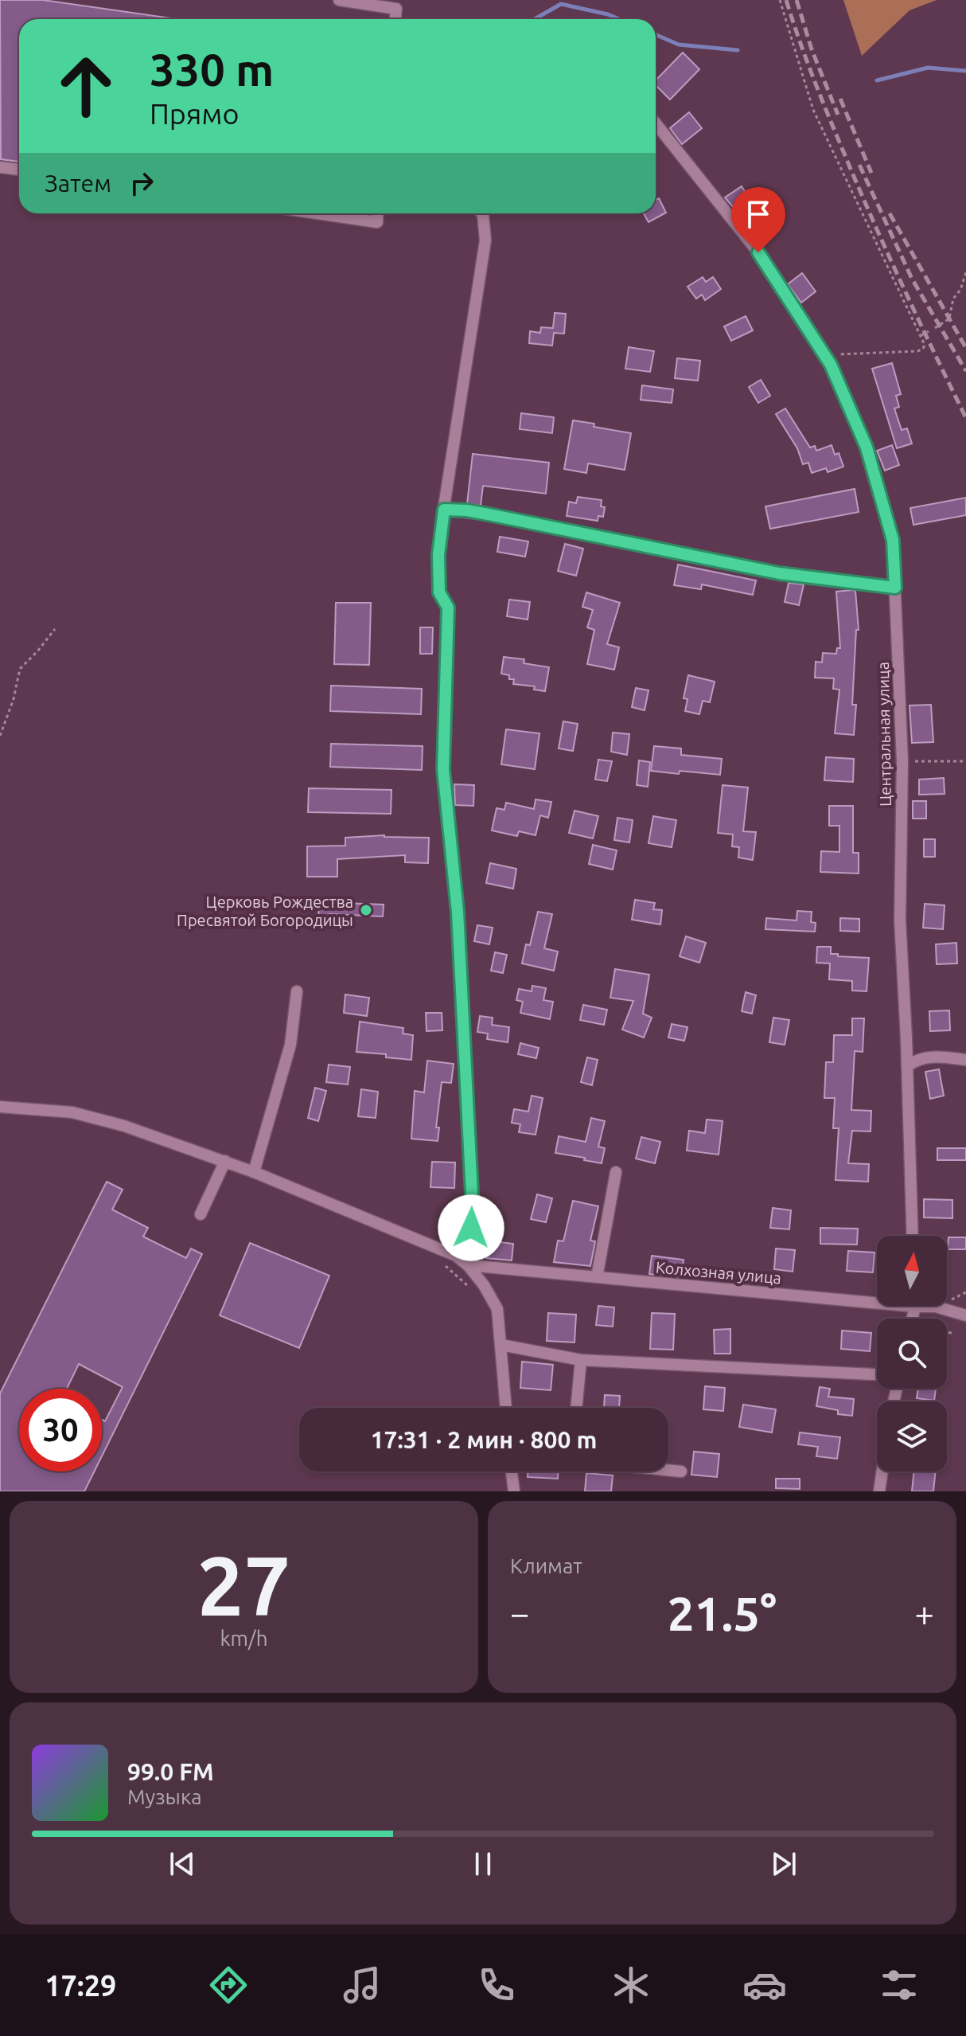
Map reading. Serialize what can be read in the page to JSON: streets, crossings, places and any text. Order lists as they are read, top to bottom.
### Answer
{
  "streets": {
    "street": ["Центральная улица", "Колхозная улица"]
  },
  "places": ["Церковь Рождества Пресвятой Богородицы"],
  "north": "top",
  "page": {
    "turn": ["330 m", "Прямо"],
    "then": "Затем",
    "limit": "30",
    "trip": "17:31 · 2 мин · 800 m",
    "tile": [
      ["27", "km/h"],
      "Климат"
    ],
    "heat": ["−", "21.5°", "+"],
    "song": ["99.0 FM", "Музыка"],
    "tabs": "17:29"
  }
}
